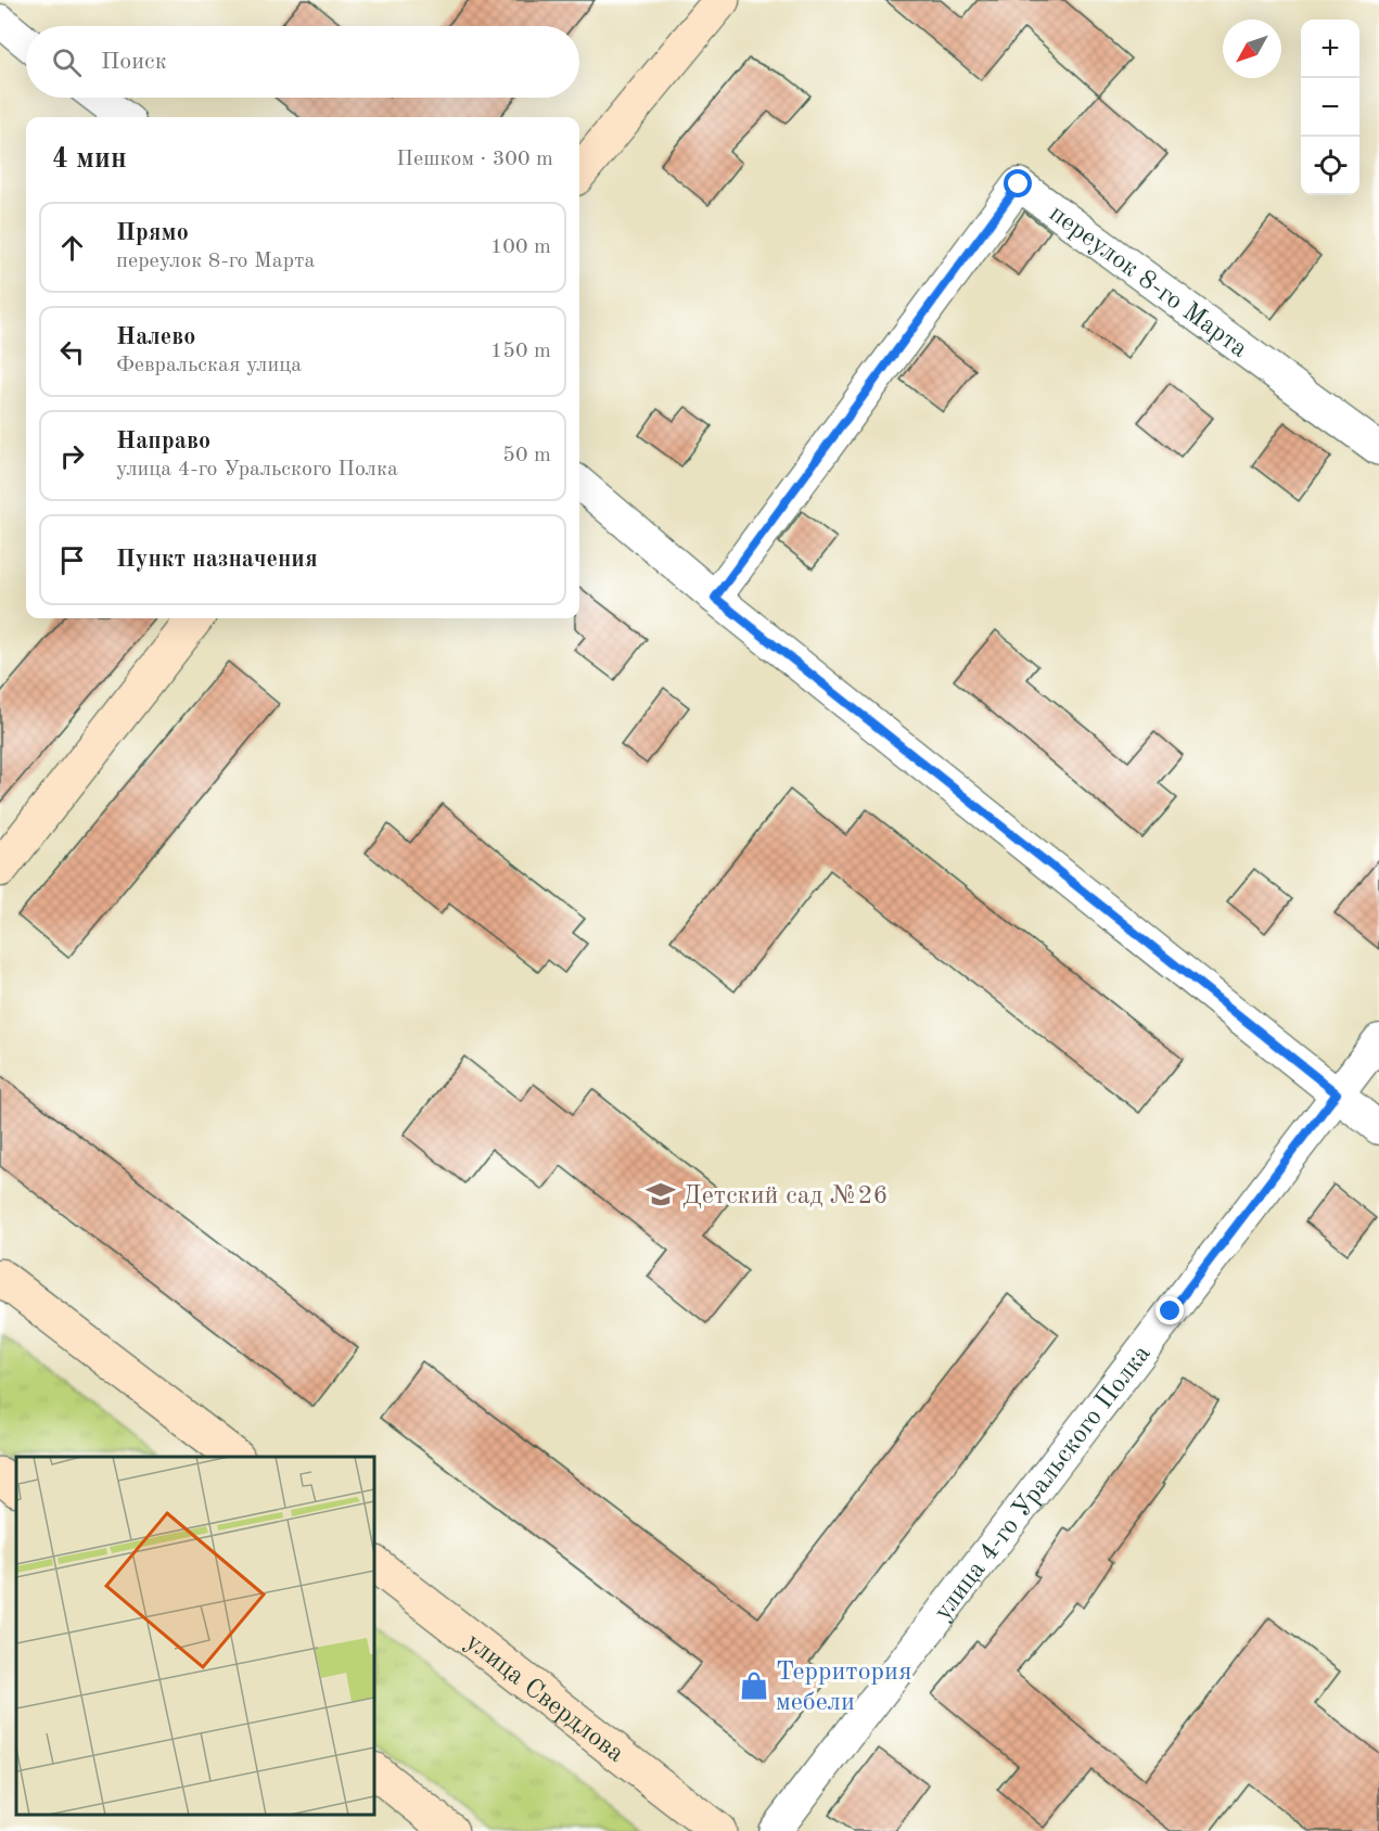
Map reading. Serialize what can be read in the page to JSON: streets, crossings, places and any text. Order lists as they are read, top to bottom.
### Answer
{
  "streets": {
    "main road": ["улица Свердлова"],
    "street": ["переулок 8-го Марта", "улица 4-го Уральского Полка"]
  },
  "places": {
    "school or university": ["Детский сад №26"],
    "shop": ["Территория мебели"]
  },
  "north": "bottom left",
  "page": {
    "map_buttons": ["+", "−"],
    "search": "Поиск",
    "heading": ["4 мин", "Пешком · 300 m"],
    "list": [
      ["Прямо", "переулок 8-го Марта", "100 m"],
      ["Налево", "Февральская улица", "150 m"],
      ["Направо", "улица 4-го Уральского Полка", "50 m"],
      "Пункт назначения"
    ]
  }
}
